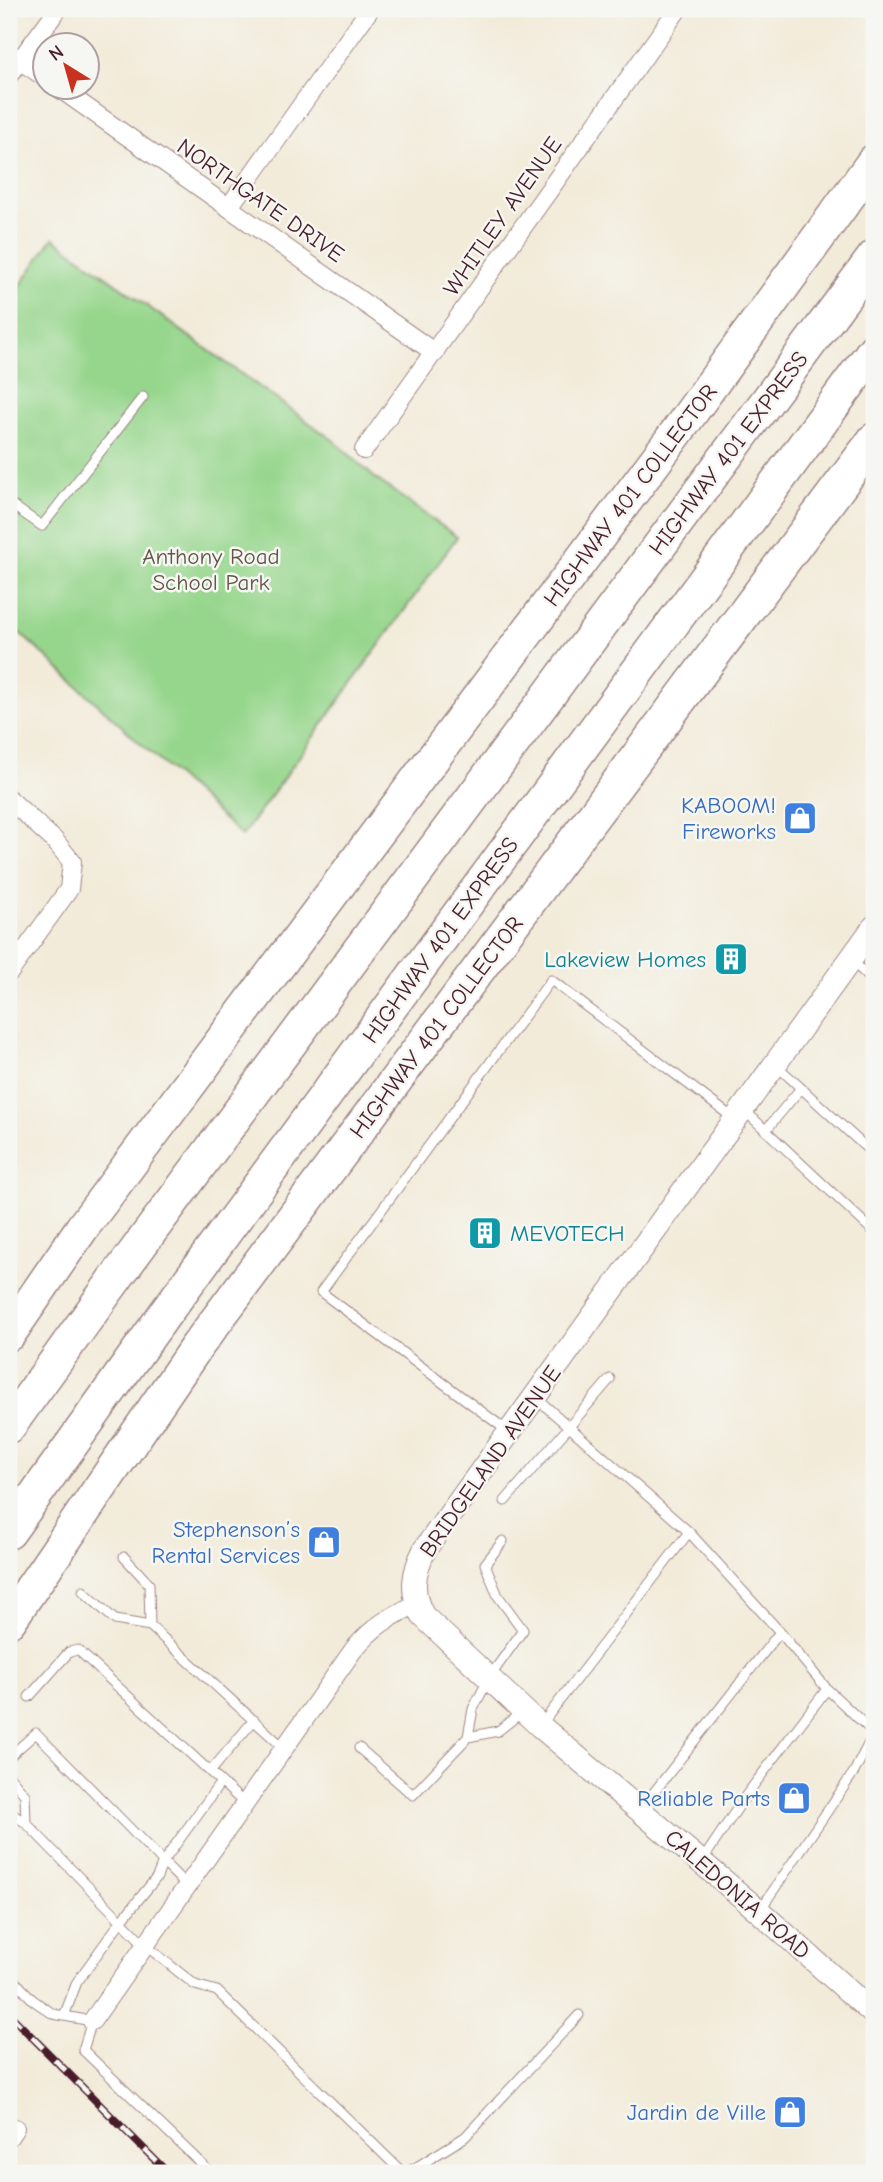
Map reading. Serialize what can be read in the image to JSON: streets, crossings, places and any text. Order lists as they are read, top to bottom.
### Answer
{
  "streets": {
    "highway": ["HIGHWAY 401 EXPRESS", "HIGHWAY 401 COLLECTOR"],
    "street": [
      "NORTHGATE DRIVE",
      "WHITLEY AVENUE",
      "BRIDGELAND AVENUE",
      "CALEDONIA ROAD"
    ]
  },
  "crossings": [
    ["NORTHGATE DRIVE", "WHITLEY AVENUE"],
    ["BRIDGELAND AVENUE", "CALEDONIA ROAD"]
  ],
  "parks": ["Anthony Road School Park"],
  "places": {
    "shop": [
      "KABOOM! Fireworks",
      "Stephenson’s Rental Services",
      "Reliable Parts",
      "Jardin de Ville"
    ],
    "building": ["Lakeview Homes", "MEVOTECH"]
  },
  "north": "top left"
}
